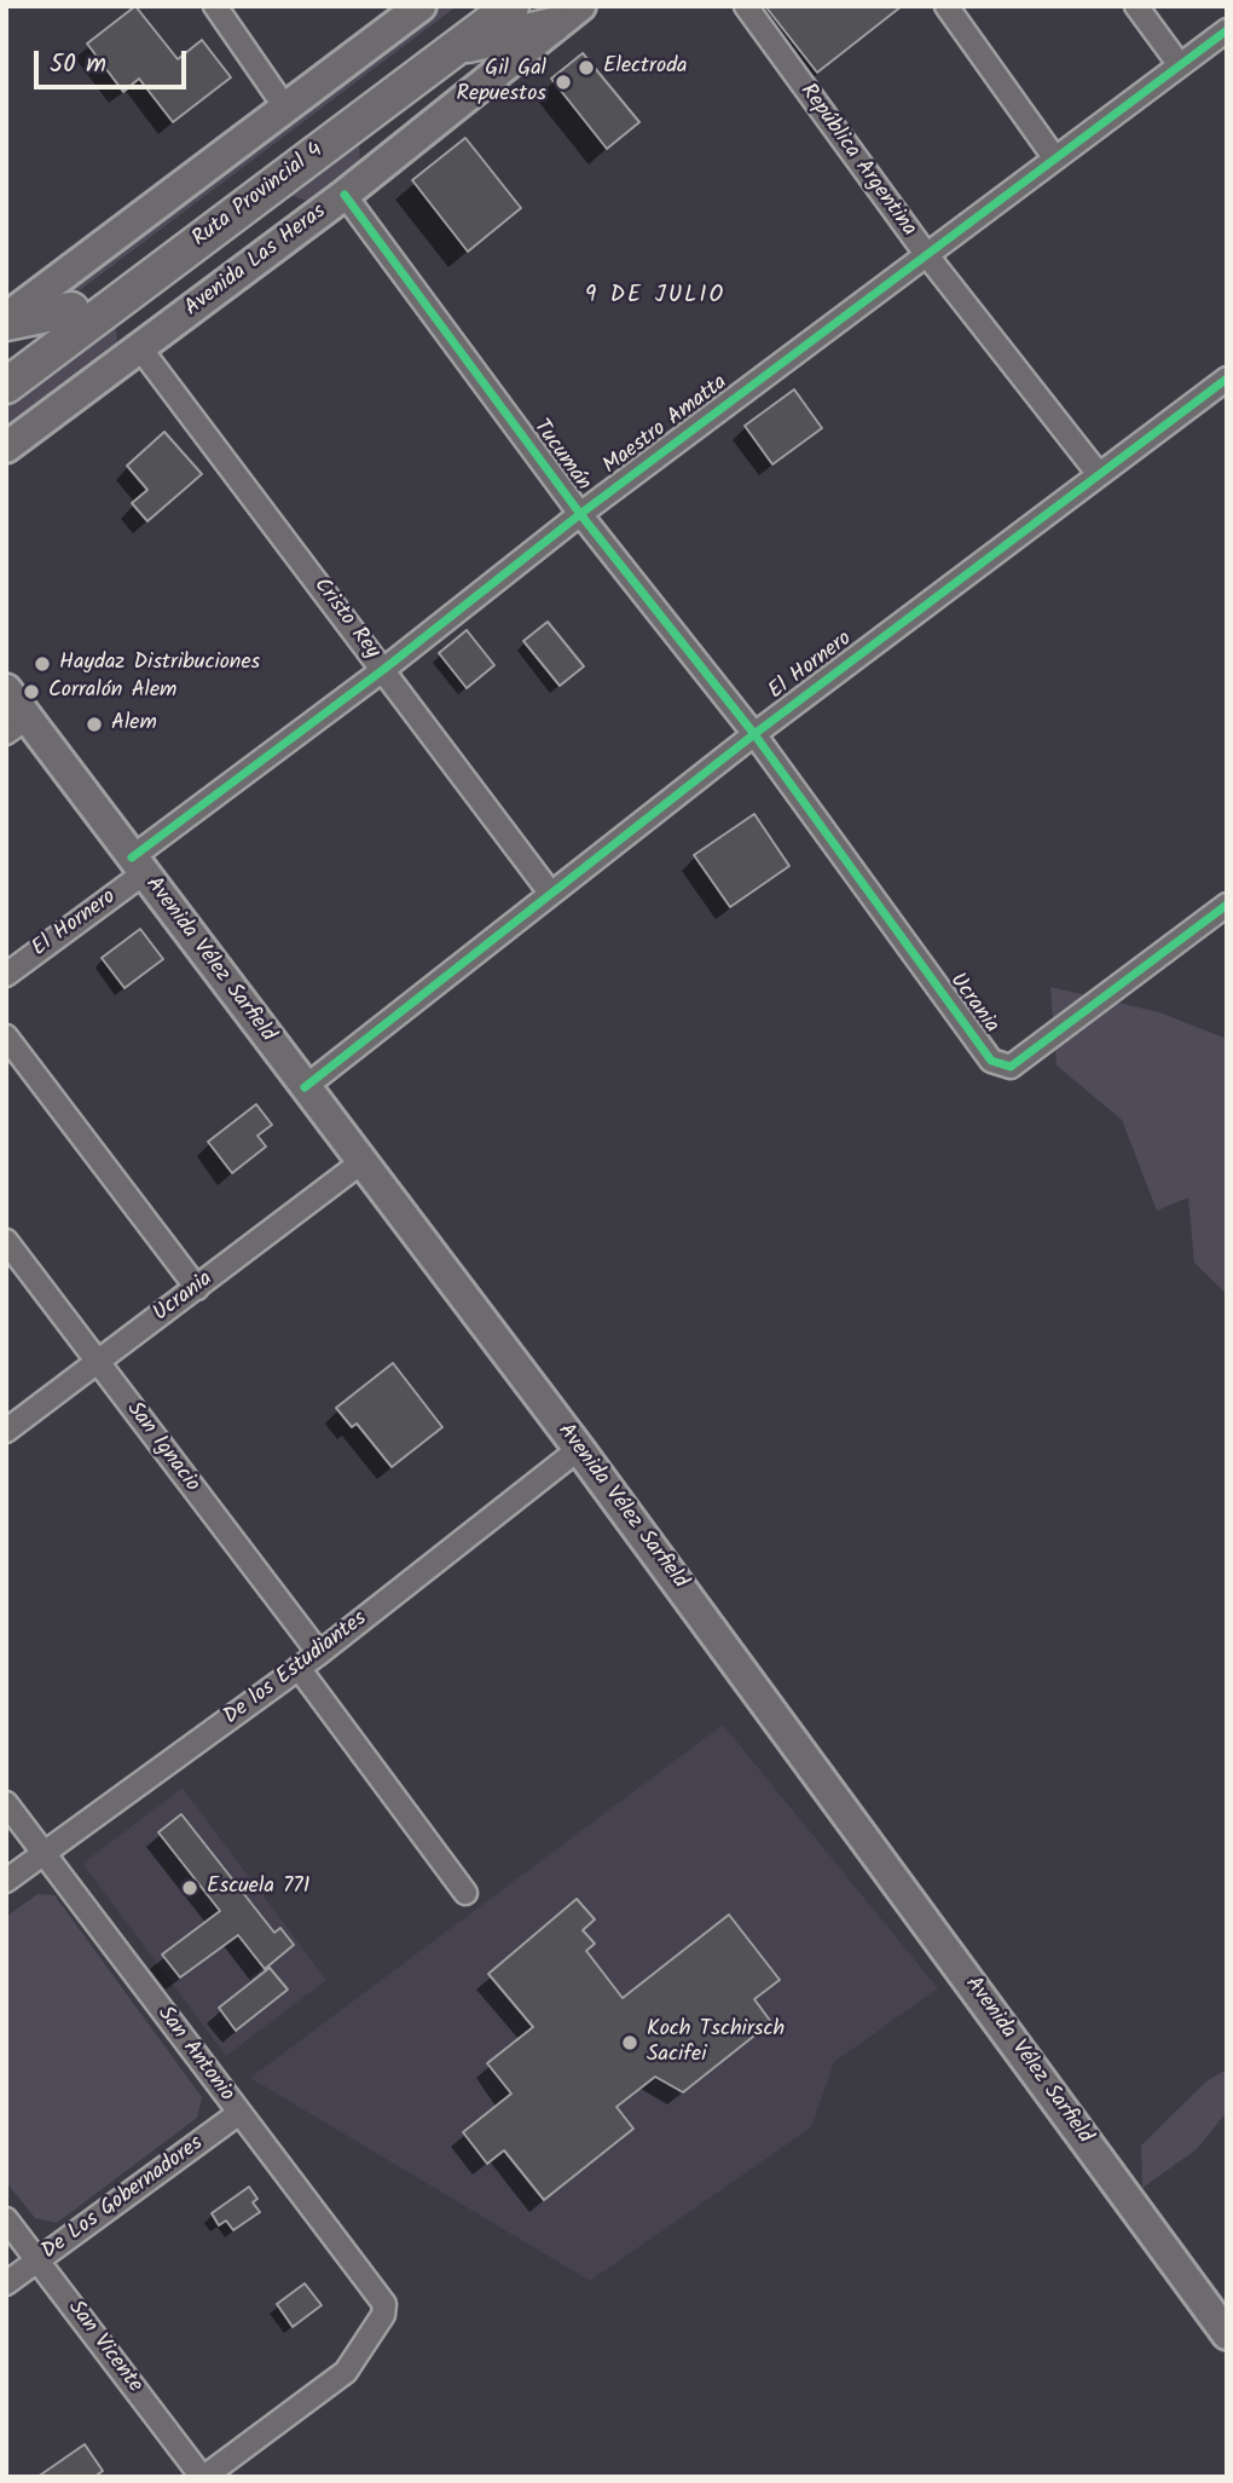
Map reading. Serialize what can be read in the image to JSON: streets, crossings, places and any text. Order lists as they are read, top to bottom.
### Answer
{
  "streets": {
    "main road": ["Ruta Provincial 4", "Avenida Las Heras", "Avenida Vélez Sarfield"],
    "street": [
      "República Argentina",
      "Maestro Amatta",
      "Tucumán",
      "Cristo Rey",
      "El Hornero",
      "Ucrania",
      "San Ignacio",
      "De los Estudiantes",
      "San Antonio",
      "De Los Gobernadores",
      "San Vicente"
    ]
  },
  "crossings": [
    ["República Argentina", "Maestro Amatta"],
    ["República Argentina", "El Hornero"],
    ["Avenida Las Heras", "Tucumán"],
    ["Avenida Las Heras", "Cristo Rey"],
    ["Maestro Amatta", "Tucumán"],
    ["Maestro Amatta", "Cristo Rey"],
    ["Maestro Amatta", "El Hornero"],
    ["Maestro Amatta", "Avenida Vélez Sarfield"],
    ["Tucumán", "El Hornero"],
    ["Tucumán", "Ucrania"],
    ["Cristo Rey", "El Hornero"],
    ["El Hornero", "Avenida Vélez Sarfield"],
    ["El Hornero", "Ucrania"],
    ["Avenida Vélez Sarfield", "Ucrania"],
    ["Avenida Vélez Sarfield", "De los Estudiantes"],
    ["Ucrania", "San Ignacio"],
    ["San Ignacio", "De los Estudiantes"],
    ["De los Estudiantes", "San Antonio"],
    ["San Antonio", "De Los Gobernadores"],
    ["San Antonio", "San Vicente"],
    ["De Los Gobernadores", "San Vicente"]
  ],
  "districts": ["9 DE JULIO"],
  "places": [
    "Electroda",
    "Gil Gal Repuestos",
    "Haydaz Distribuciones",
    "Corralón Alem",
    "Alem",
    "Escuela 771",
    "Koch Tschirsch Sacifei"
  ],
  "scale_bar": "50 m"
}
